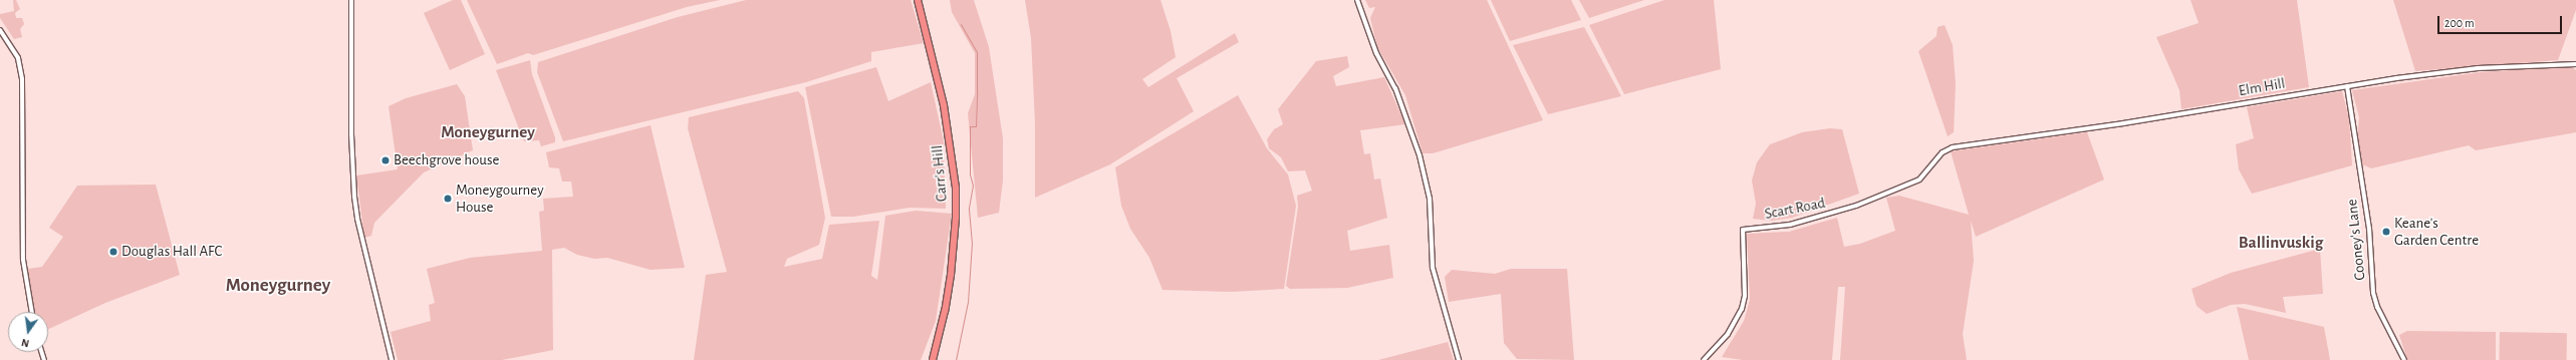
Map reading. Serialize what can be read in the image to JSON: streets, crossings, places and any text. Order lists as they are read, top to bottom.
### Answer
{
  "streets": {
    "highway": ["Carr's Hill"],
    "street": ["Elm Hill", "Scart Road", "Cooney's Lane"]
  },
  "crossings": [
    ["Elm Hill", "Scart Road"],
    ["Elm Hill", "Cooney's Lane"]
  ],
  "districts": ["Moneygurney", "Ballinvuskig", "Moneygurney"],
  "places": [
    "Beechgrove house",
    "Moneygourney House",
    "Keane's Garden Centre",
    "Douglas Hall AFC"
  ],
  "scale_bar": "200 m",
  "north": "bottom"
}
